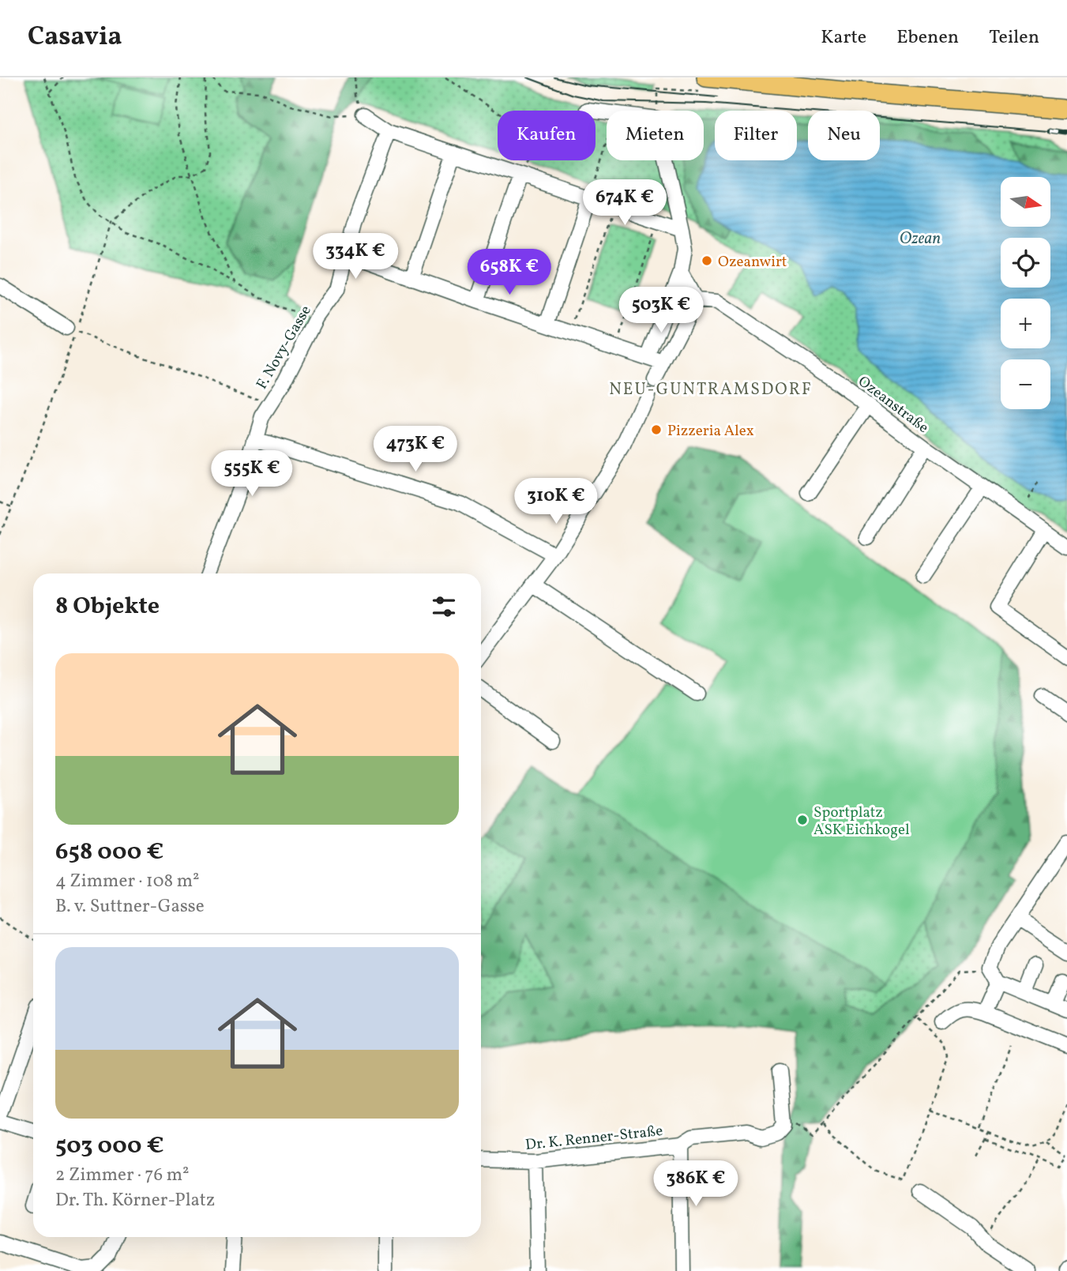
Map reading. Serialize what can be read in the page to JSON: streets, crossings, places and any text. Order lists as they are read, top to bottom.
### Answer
{
  "streets": {
    "street": ["F. Novy-Gasse", "Ozeanstraße", "Dr. K. Renner-Straße"]
  },
  "districts": ["NEU-GUNTRAMSDORF"],
  "water": ["Ozean"],
  "places": ["Ozeanwirt", "Pizzeria Alex", "Sportplatz ASK Eichkogel"],
  "north": "right",
  "page": {
    "header": "Casavia",
    "nav": ["Karte", "Ebenen", "Teilen"],
    "chip": [
      "Kaufen",
      "Mieten",
      "Filter",
      "Neu"
    ],
    "map_buttons": ["+", "−"],
    "price": [
      "674K €",
      "334K €",
      "658K €",
      "503K €",
      "473K €",
      "555K €",
      "310K €",
      "386K €"
    ],
    "heading": "8 Objekte",
    "list": [
      {
        "name": "658 000 €",
        "note": "4 Zimmer · 108 m² · B. v. Suttner-Gasse"
      },
      {
        "name": "503 000 €",
        "note": "2 Zimmer · 76 m² · Dr. Th. Körner-Platz"
      }
    ]
  }
}
